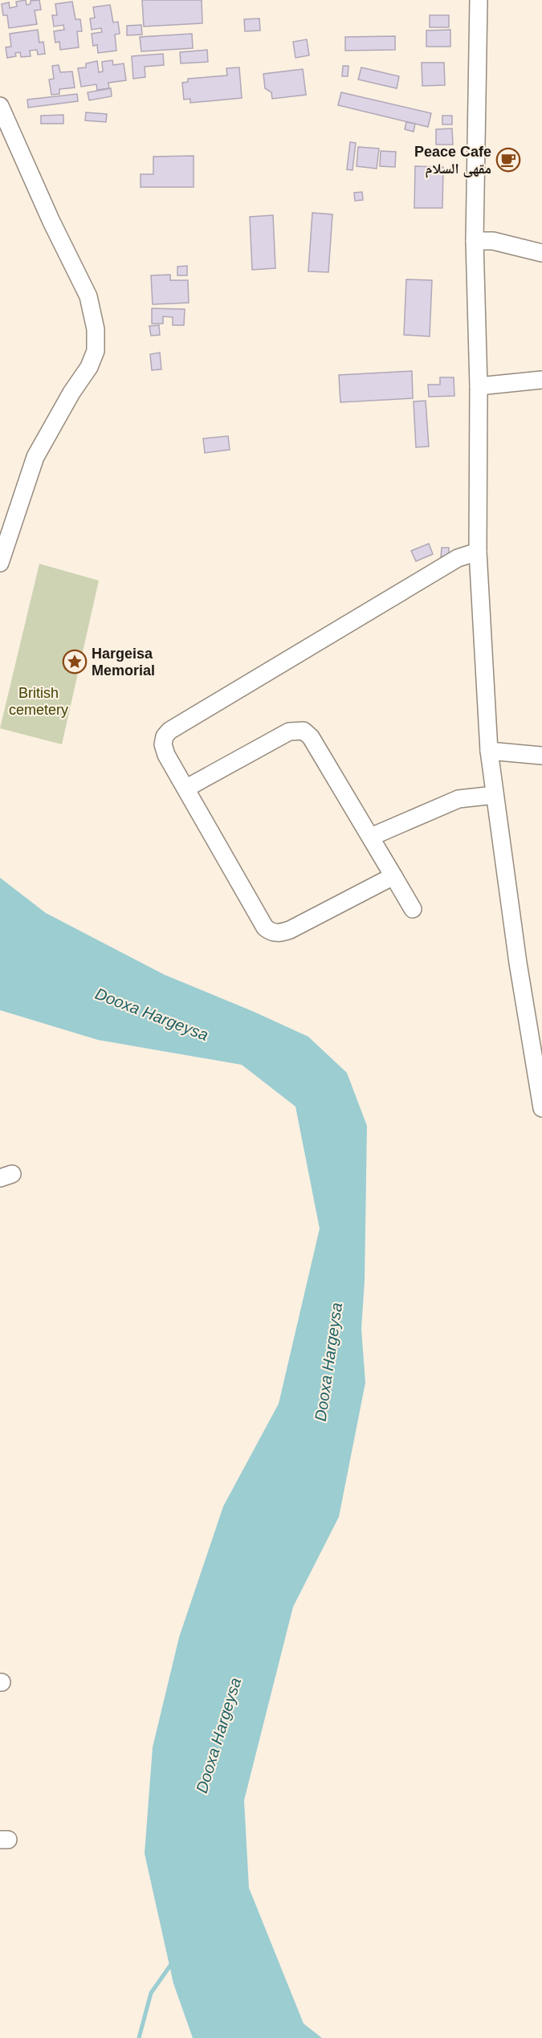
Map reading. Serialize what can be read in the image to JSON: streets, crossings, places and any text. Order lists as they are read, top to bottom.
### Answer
{
  "water": ["Dooxa Hargeysa"],
  "parks": ["British cemetery"],
  "places": {
    "cafe": ["Peace Cafe مقهى السلام"],
    "place": ["Hargeisa Memorial"]
  }
}
